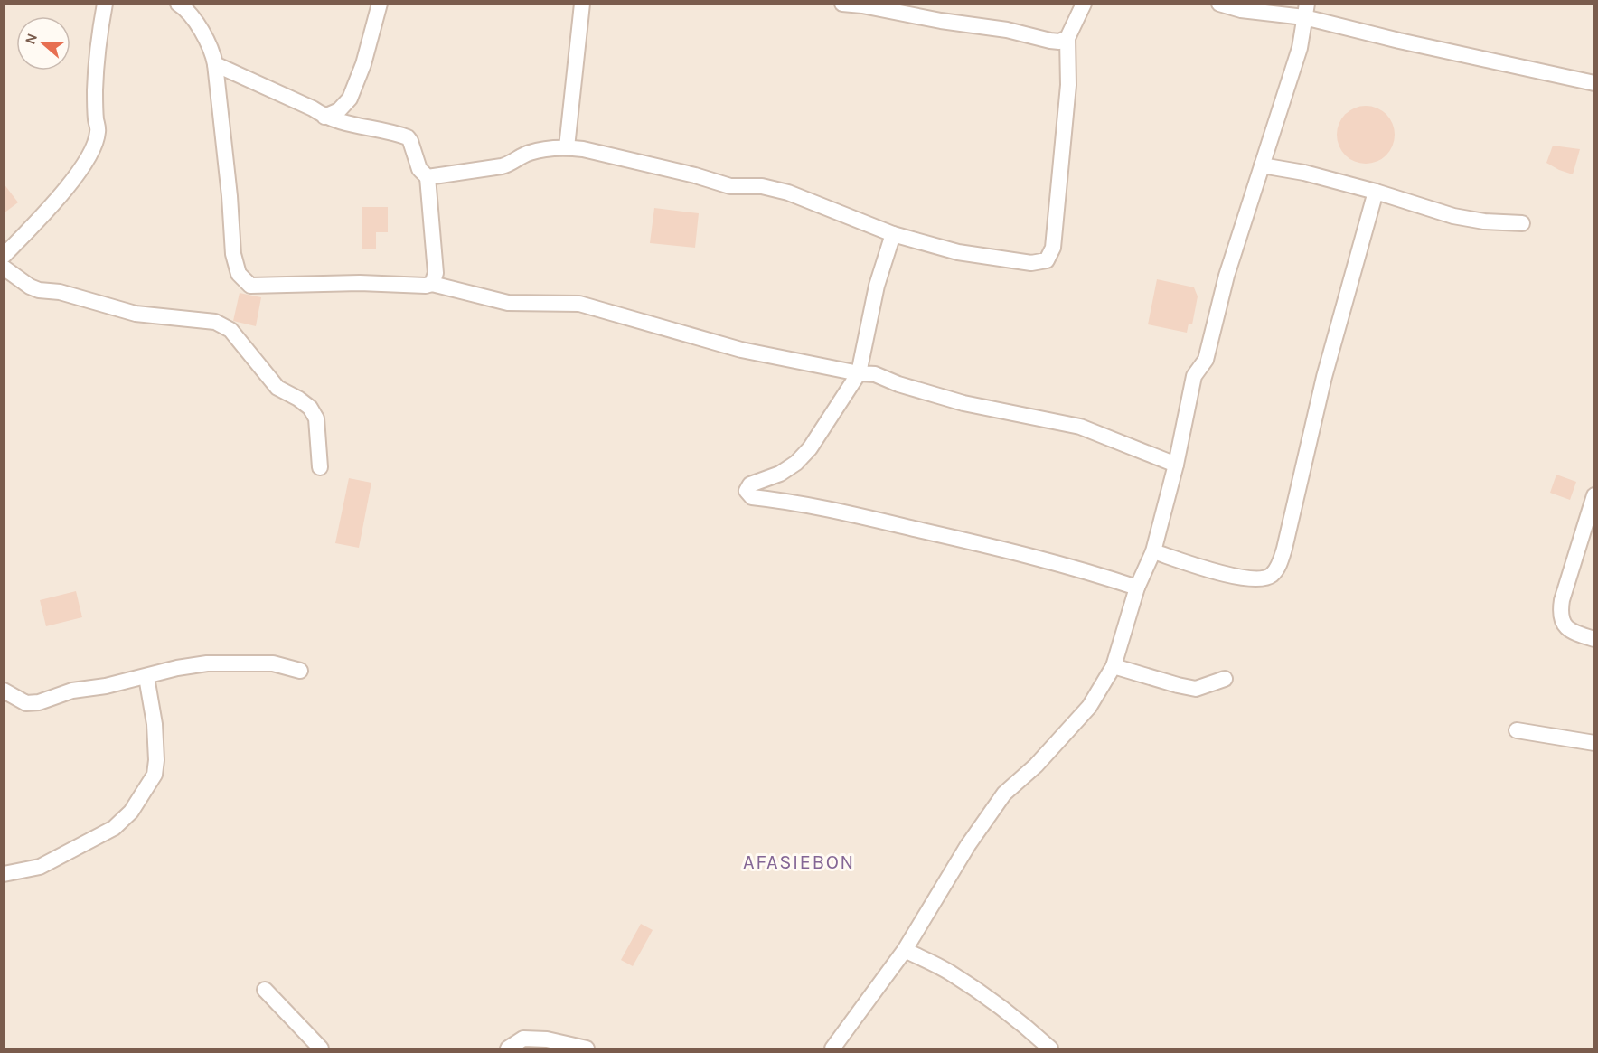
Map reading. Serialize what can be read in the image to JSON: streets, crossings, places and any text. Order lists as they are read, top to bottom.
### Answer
{
  "districts": ["AFASIEBON"],
  "north": "left"
}
